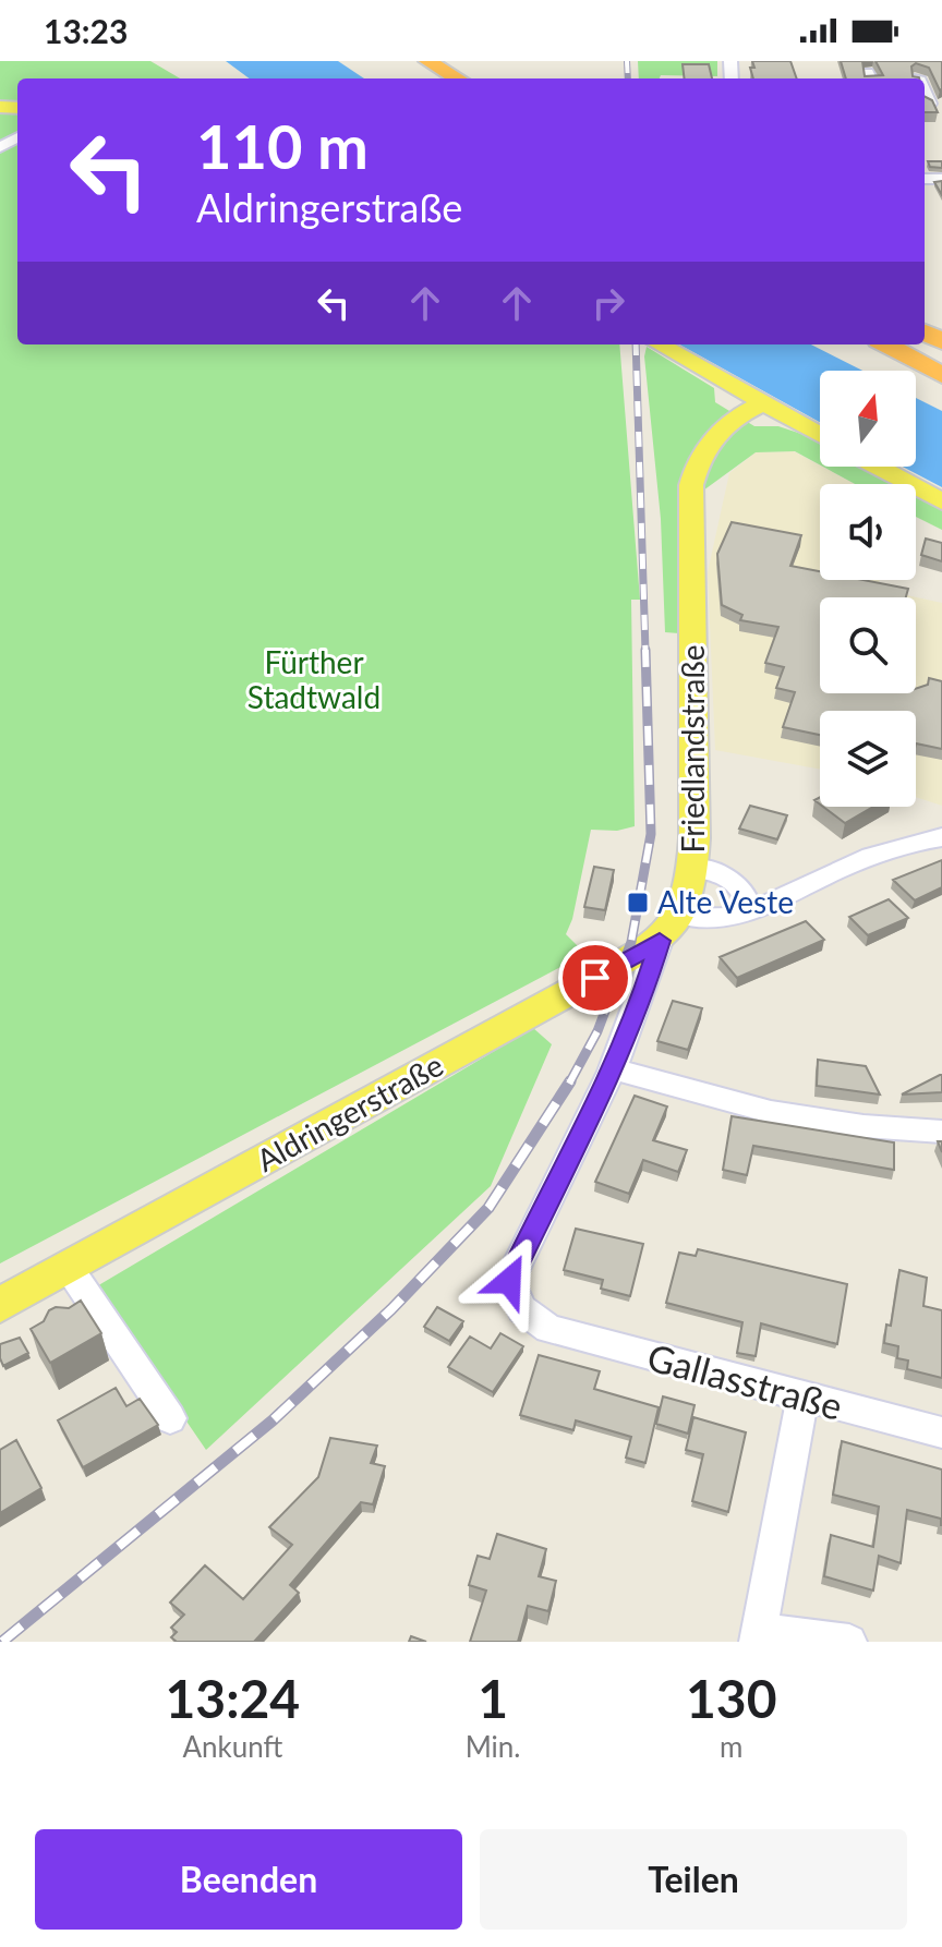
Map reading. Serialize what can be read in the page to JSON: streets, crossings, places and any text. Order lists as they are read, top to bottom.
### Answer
{
  "streets": {
    "main road": ["Friedlandstraße", "Aldringerstraße"],
    "street": ["Gallasstraße"]
  },
  "crossings": [
    ["Friedlandstraße", "Aldringerstraße"],
    ["Friedlandstraße", "Gallasstraße"]
  ],
  "parks": ["Fürther Stadtwald"],
  "places": {
    "transit": ["Alte Veste"]
  },
  "north": "top",
  "page": {
    "status": "13:23",
    "turn": ["110 m", "Aldringerstraße"],
    "eta": [
      "13:24",
      "Ankunft",
      "1",
      "Min.",
      "130",
      "m"
    ],
    "buttons": ["Beenden", "Teilen"]
  }
}
